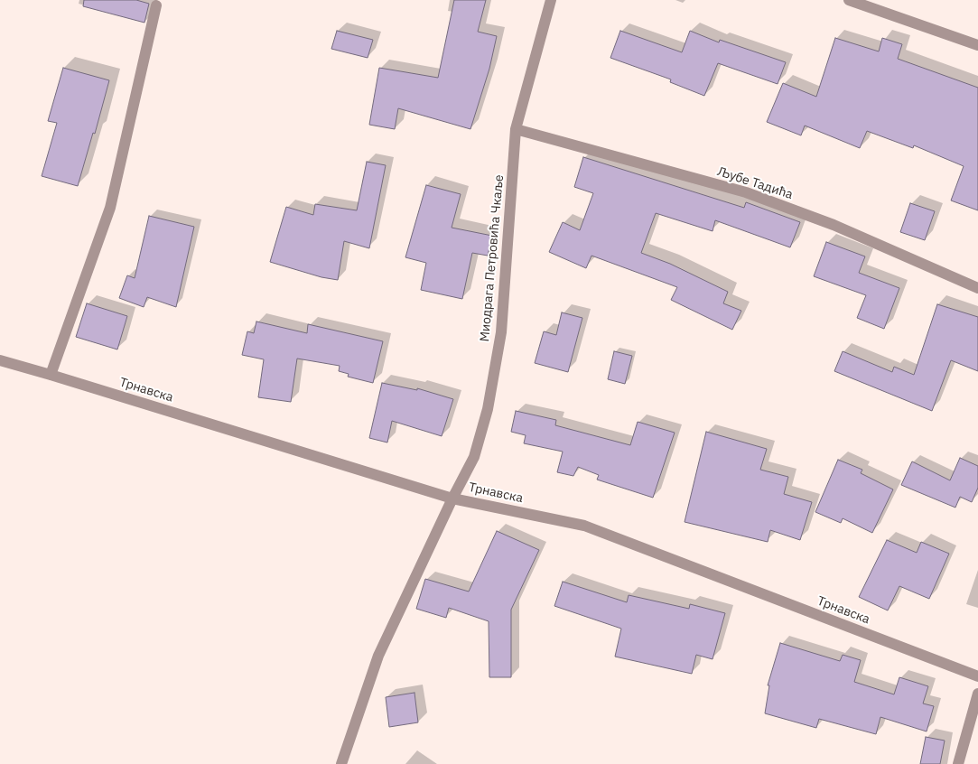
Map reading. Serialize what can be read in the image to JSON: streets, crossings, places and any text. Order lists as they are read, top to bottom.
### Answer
{
  "streets": {
    "street": ["Љубе Тадића", "Миодрага Петровића Чкаље", "Трнавска"]
  },
  "crossings": [
    ["Љубе Тадића", "Миодрага Петровића Чкаље"],
    ["Миодрага Петровића Чкаље", "Трнавска"]
  ]
}
